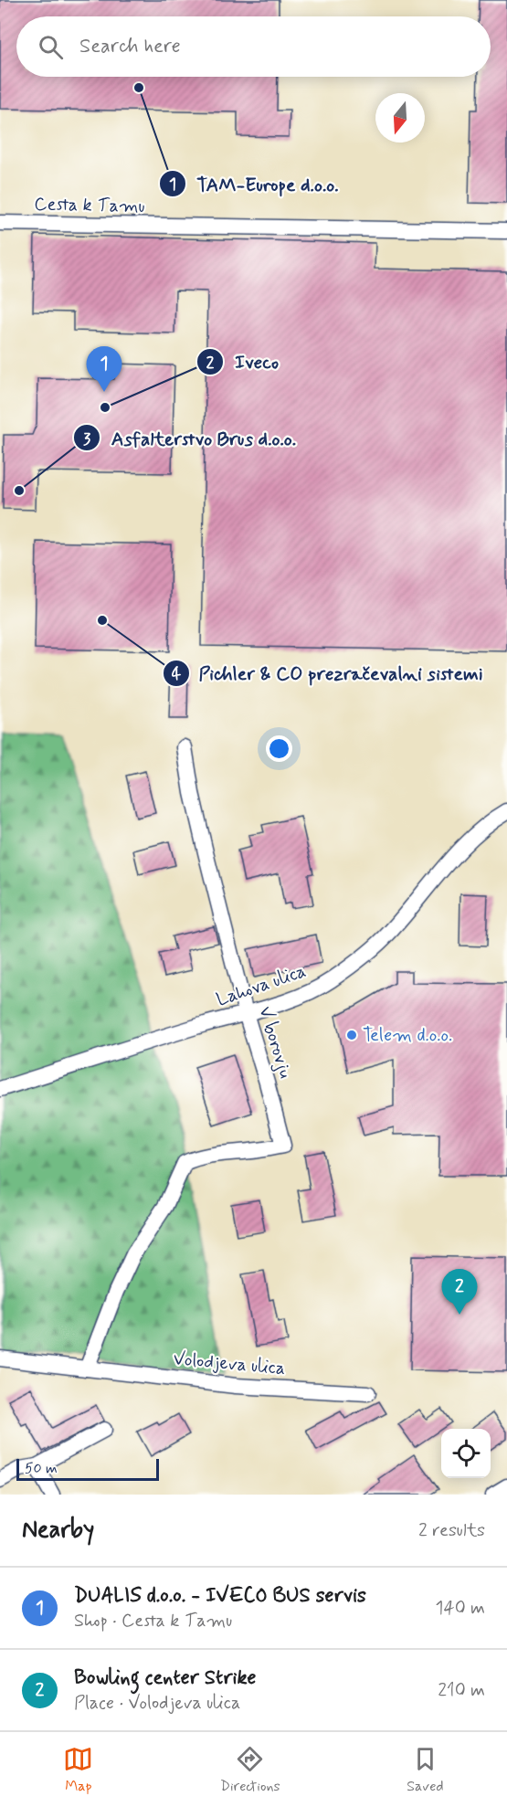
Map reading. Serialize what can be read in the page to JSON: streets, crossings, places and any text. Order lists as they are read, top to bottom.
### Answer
{
  "streets": {
    "street": [
      "Cesta k Tamu",
      "Lahova ulica",
      "V borovju",
      "Volodjeva ulica"
    ]
  },
  "crossings": [
    ["Lahova ulica", "V borovju"],
    ["V borovju", "Volodjeva ulica"]
  ],
  "places": [
    "TAM-Europe d.o.o.",
    "Iveco",
    "Asfalterstvo Brus d.o.o.",
    "Pichler & CO prezračevalni sistemi",
    "Telem d.o.o."
  ],
  "scale_bar": "50 m",
  "north": "bottom",
  "page": {
    "search": "Search here",
    "pins": ["1", "2"],
    "scale": "50 m",
    "heading": ["Nearby", "2 results"],
    "list": [
      {
        "mark": "1",
        "name": "DUALIS d.o.o. - IVECO BUS servis",
        "note": "Shop · Cesta k Tamu",
        "value": "140 m"
      },
      {
        "mark": "2",
        "name": "Bowling center Strike",
        "note": "Place · Volodjeva ulica",
        "value": "210 m"
      }
    ],
    "nav": ["Map", "Directions", "Saved"]
  }
}
